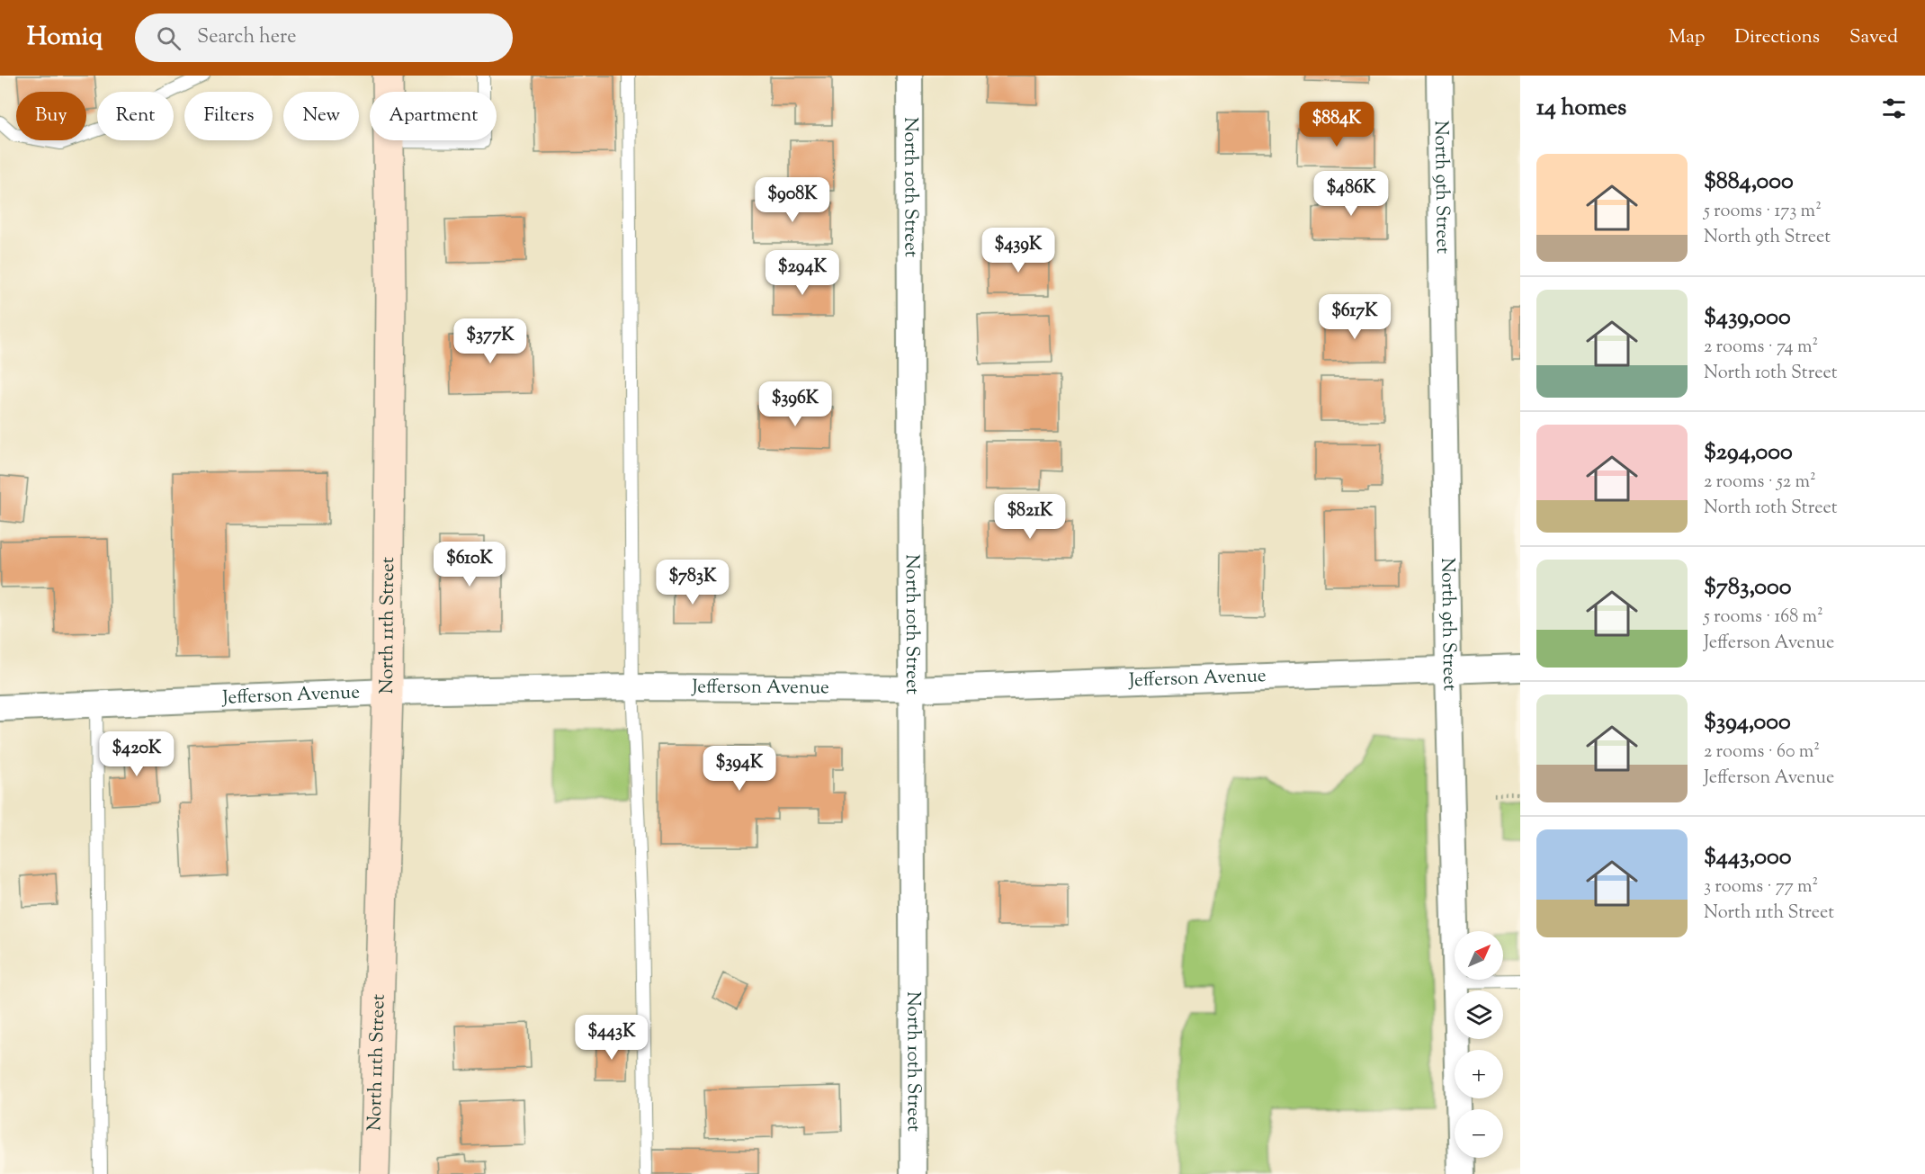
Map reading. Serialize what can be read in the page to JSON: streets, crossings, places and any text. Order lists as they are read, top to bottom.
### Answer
{
  "streets": {
    "street": [
      "North 10th Street",
      "North 9th Street",
      "North 11th Street",
      "Jefferson Avenue"
    ]
  },
  "crossings": [
    ["North 10th Street", "Jefferson Avenue"],
    ["North 9th Street", "Jefferson Avenue"],
    ["North 11th Street", "Jefferson Avenue"]
  ],
  "north": "top right",
  "page": {
    "header": "Homiq",
    "search": "Search here",
    "nav": ["Map", "Directions", "Saved"],
    "heading": "14 homes",
    "chip": [
      "Buy",
      "Rent",
      "Filters",
      "New",
      "Apartment"
    ],
    "price": [
      "$884K",
      "$486K",
      "$908K",
      "$439K",
      "$294K",
      "$617K",
      "$377K",
      "$396K",
      "$821K",
      "$610K",
      "$783K",
      "$420K",
      "$394K",
      "$443K"
    ],
    "list": [
      {
        "name": "$884,000",
        "note": "5 rooms · 173 m² · North 9th Street"
      },
      {
        "name": "$439,000",
        "note": "2 rooms · 74 m² · North 10th Street"
      },
      {
        "name": "$294,000",
        "note": "2 rooms · 52 m² · North 10th Street"
      },
      {
        "name": "$783,000",
        "note": "5 rooms · 168 m² · Jefferson Avenue"
      },
      {
        "name": "$394,000",
        "note": "2 rooms · 60 m² · Jefferson Avenue"
      },
      {
        "name": "$443,000",
        "note": "3 rooms · 77 m² · North 11th Street"
      }
    ],
    "map_buttons": ["+", "−"]
  }
}
